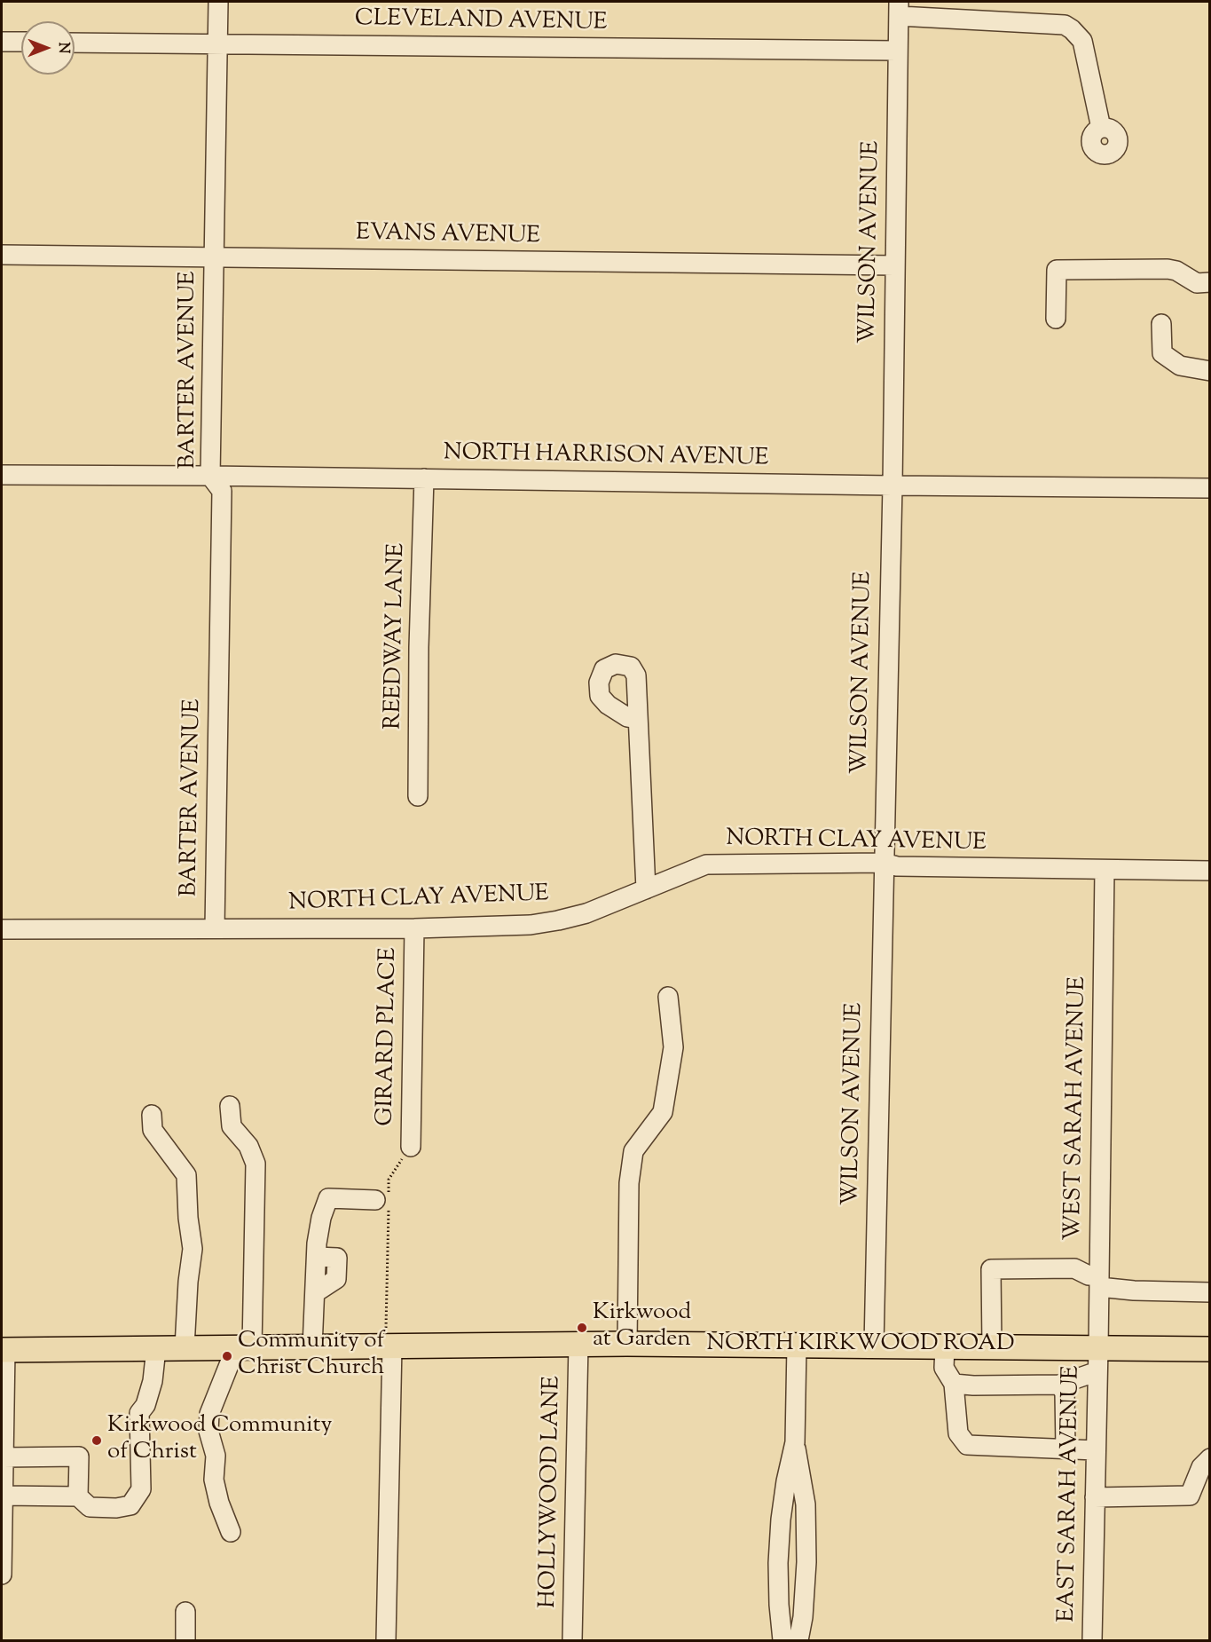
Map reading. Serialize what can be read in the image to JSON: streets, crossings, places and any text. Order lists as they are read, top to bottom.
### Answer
{
  "streets": {
    "main road": ["NORTH KIRKWOOD ROAD"],
    "street": [
      "CLEVELAND AVENUE",
      "EVANS AVENUE",
      "WILSON AVENUE",
      "BARTER AVENUE",
      "NORTH HARRISON AVENUE",
      "REEDWAY LANE",
      "NORTH CLAY AVENUE",
      "GIRARD PLACE",
      "WEST SARAH AVENUE",
      "HOLLYWOOD LANE",
      "EAST SARAH AVENUE"
    ]
  },
  "crossings": [
    ["CLEVELAND AVENUE", "WILSON AVENUE"],
    ["CLEVELAND AVENUE", "BARTER AVENUE"],
    ["EVANS AVENUE", "WILSON AVENUE"],
    ["EVANS AVENUE", "BARTER AVENUE"],
    ["WILSON AVENUE", "NORTH HARRISON AVENUE"],
    ["WILSON AVENUE", "NORTH CLAY AVENUE"],
    ["WILSON AVENUE", "NORTH KIRKWOOD ROAD"],
    ["BARTER AVENUE", "NORTH HARRISON AVENUE"],
    ["BARTER AVENUE", "NORTH CLAY AVENUE"],
    ["NORTH HARRISON AVENUE", "REEDWAY LANE"],
    ["NORTH CLAY AVENUE", "GIRARD PLACE"],
    ["NORTH CLAY AVENUE", "WEST SARAH AVENUE"],
    ["WEST SARAH AVENUE", "NORTH KIRKWOOD ROAD"],
    ["WEST SARAH AVENUE", "EAST SARAH AVENUE"],
    ["NORTH KIRKWOOD ROAD", "HOLLYWOOD LANE"],
    ["NORTH KIRKWOOD ROAD", "EAST SARAH AVENUE"]
  ],
  "places": ["Kirkwood at Garden", "Community of Christ Church", "Kirkwood Community of Christ"],
  "north": "right"
}
